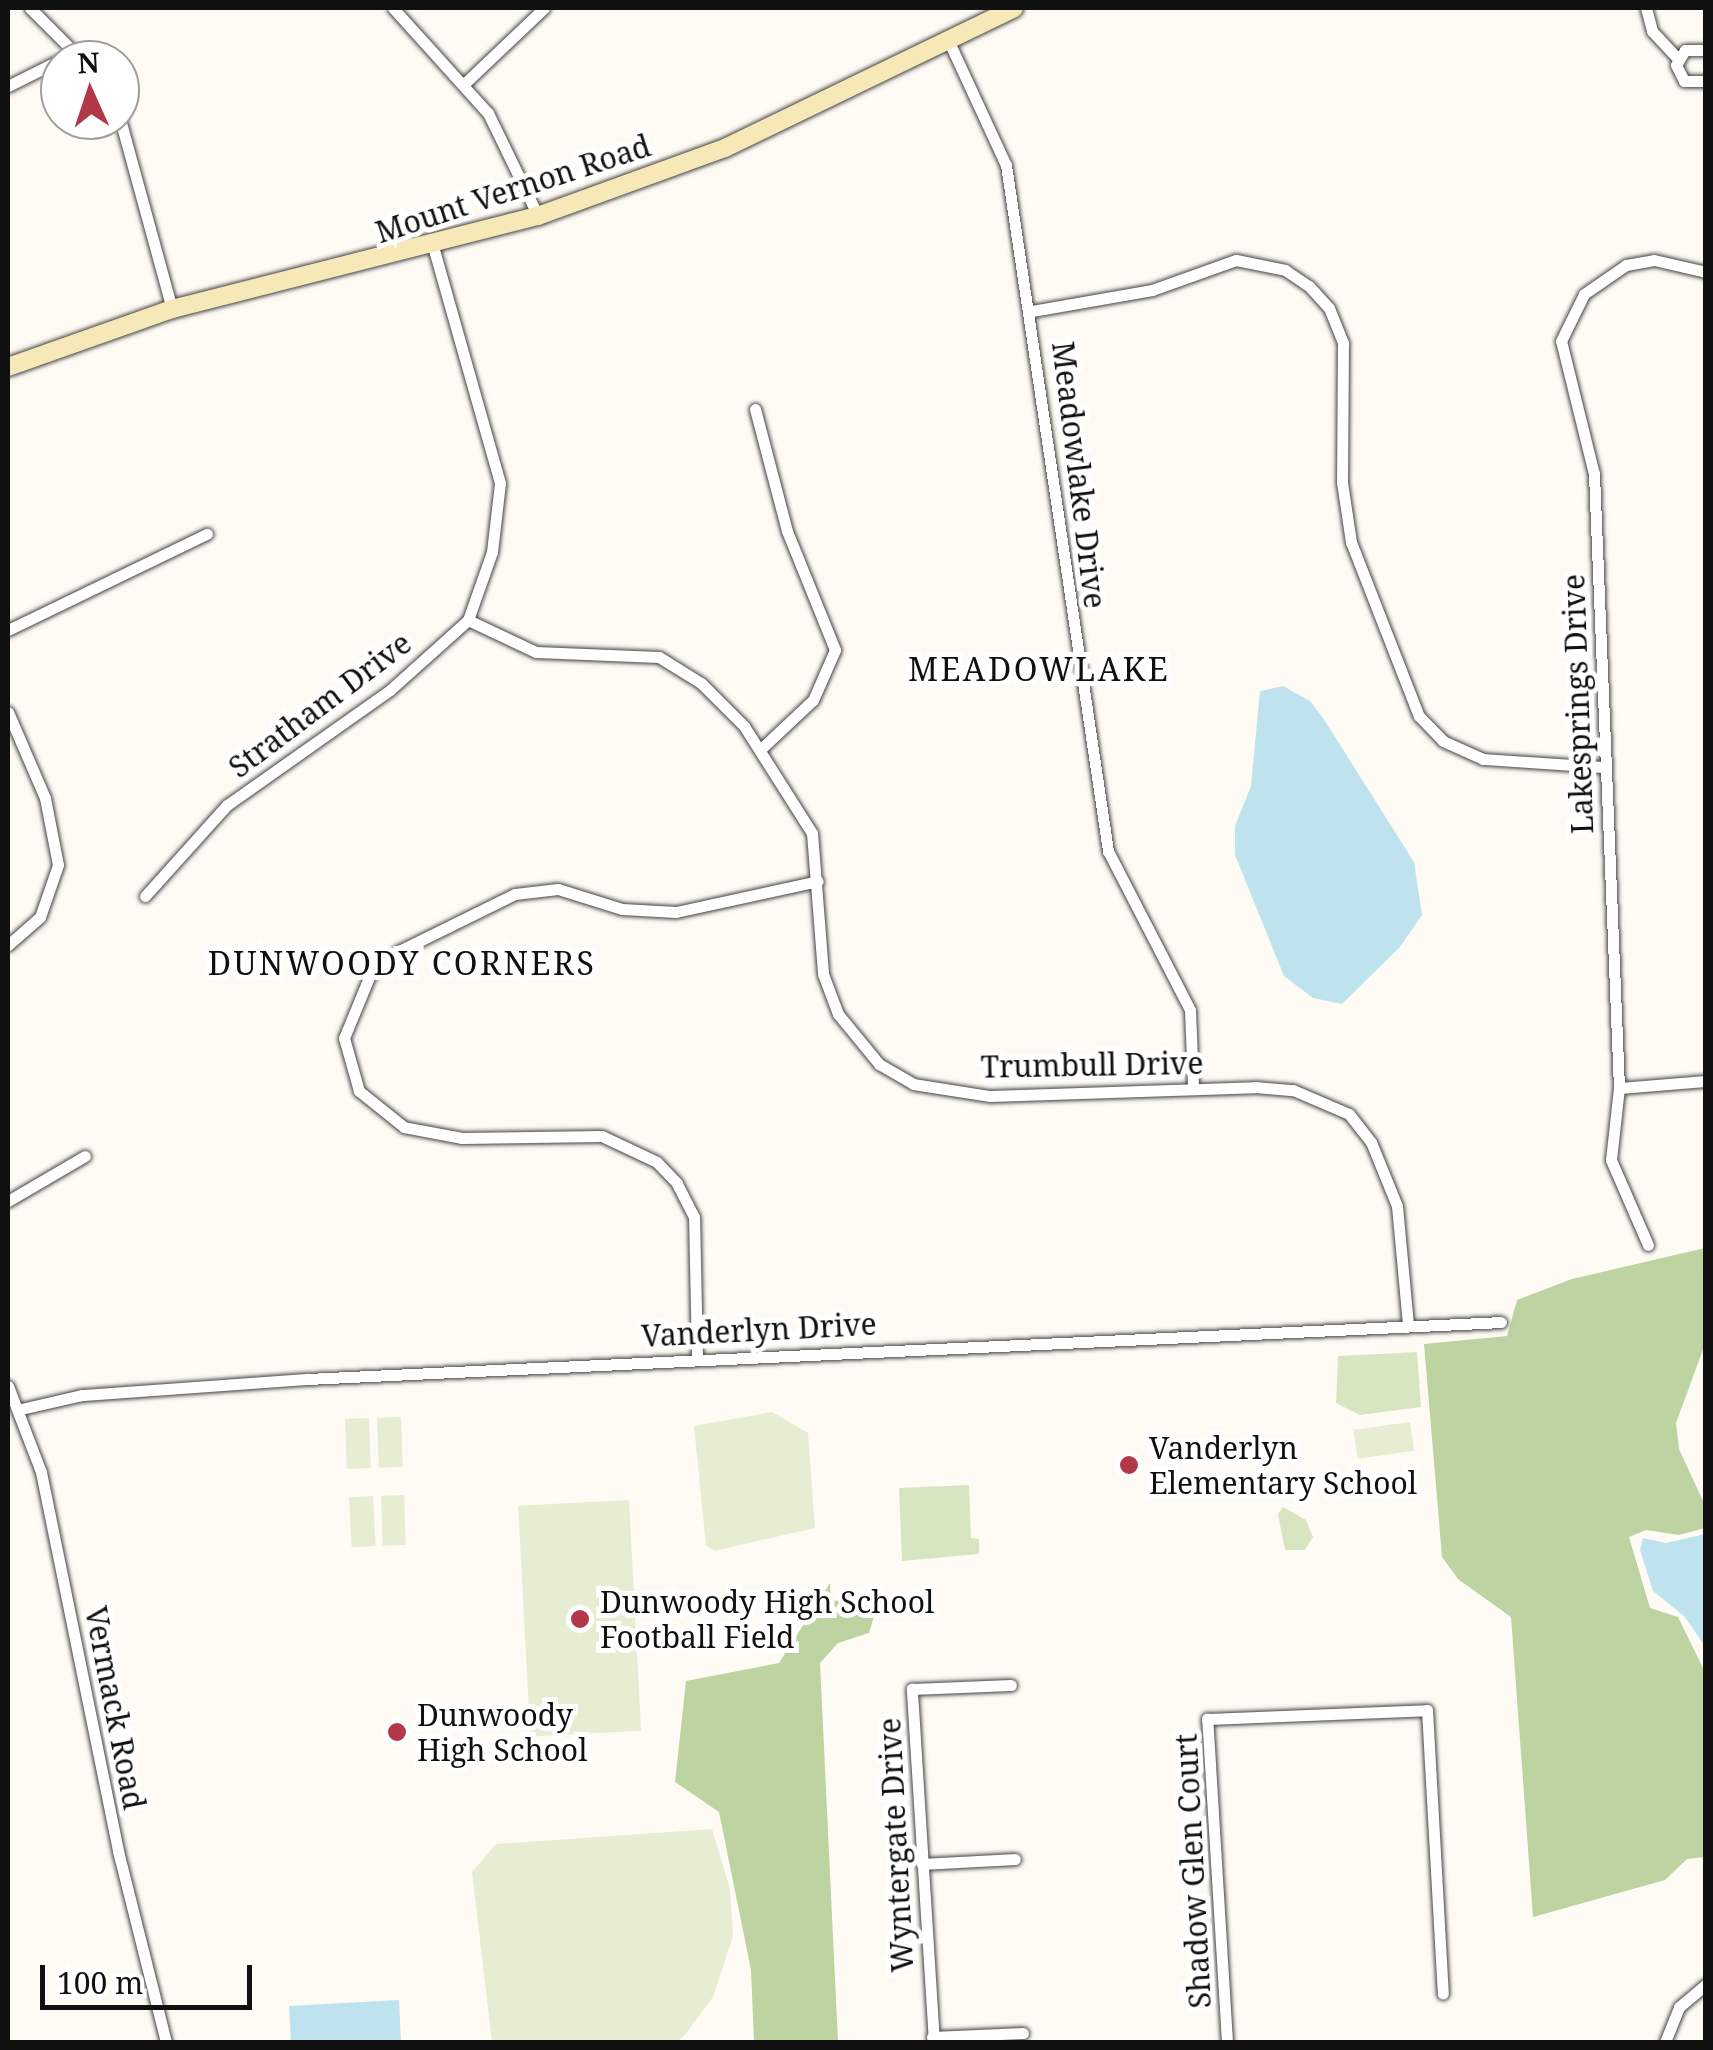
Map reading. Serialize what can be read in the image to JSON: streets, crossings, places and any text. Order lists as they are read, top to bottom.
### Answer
{
  "streets": {
    "main road": ["Mount Vernon Road"],
    "street": [
      "Meadowlake Drive",
      "Lakesprings Drive",
      "Stratham Drive",
      "Trumbull Drive",
      "Vanderlyn Drive",
      "Vermack Road",
      "Wyntergate Drive",
      "Shadow Glen Court"
    ]
  },
  "crossings": [
    ["Mount Vernon Road", "Meadowlake Drive"],
    ["Mount Vernon Road", "Stratham Drive"],
    ["Meadowlake Drive", "Trumbull Drive"],
    ["Stratham Drive", "Trumbull Drive"],
    ["Trumbull Drive", "Vanderlyn Drive"],
    ["Vanderlyn Drive", "Vermack Road"]
  ],
  "districts": ["MEADOWLAKE", "DUNWOODY CORNERS"],
  "places": ["Vanderlyn Elementary School", "Dunwoody High School Football Field", "Dunwoody High School"],
  "scale_bar": "100 m",
  "north": "top"
}
